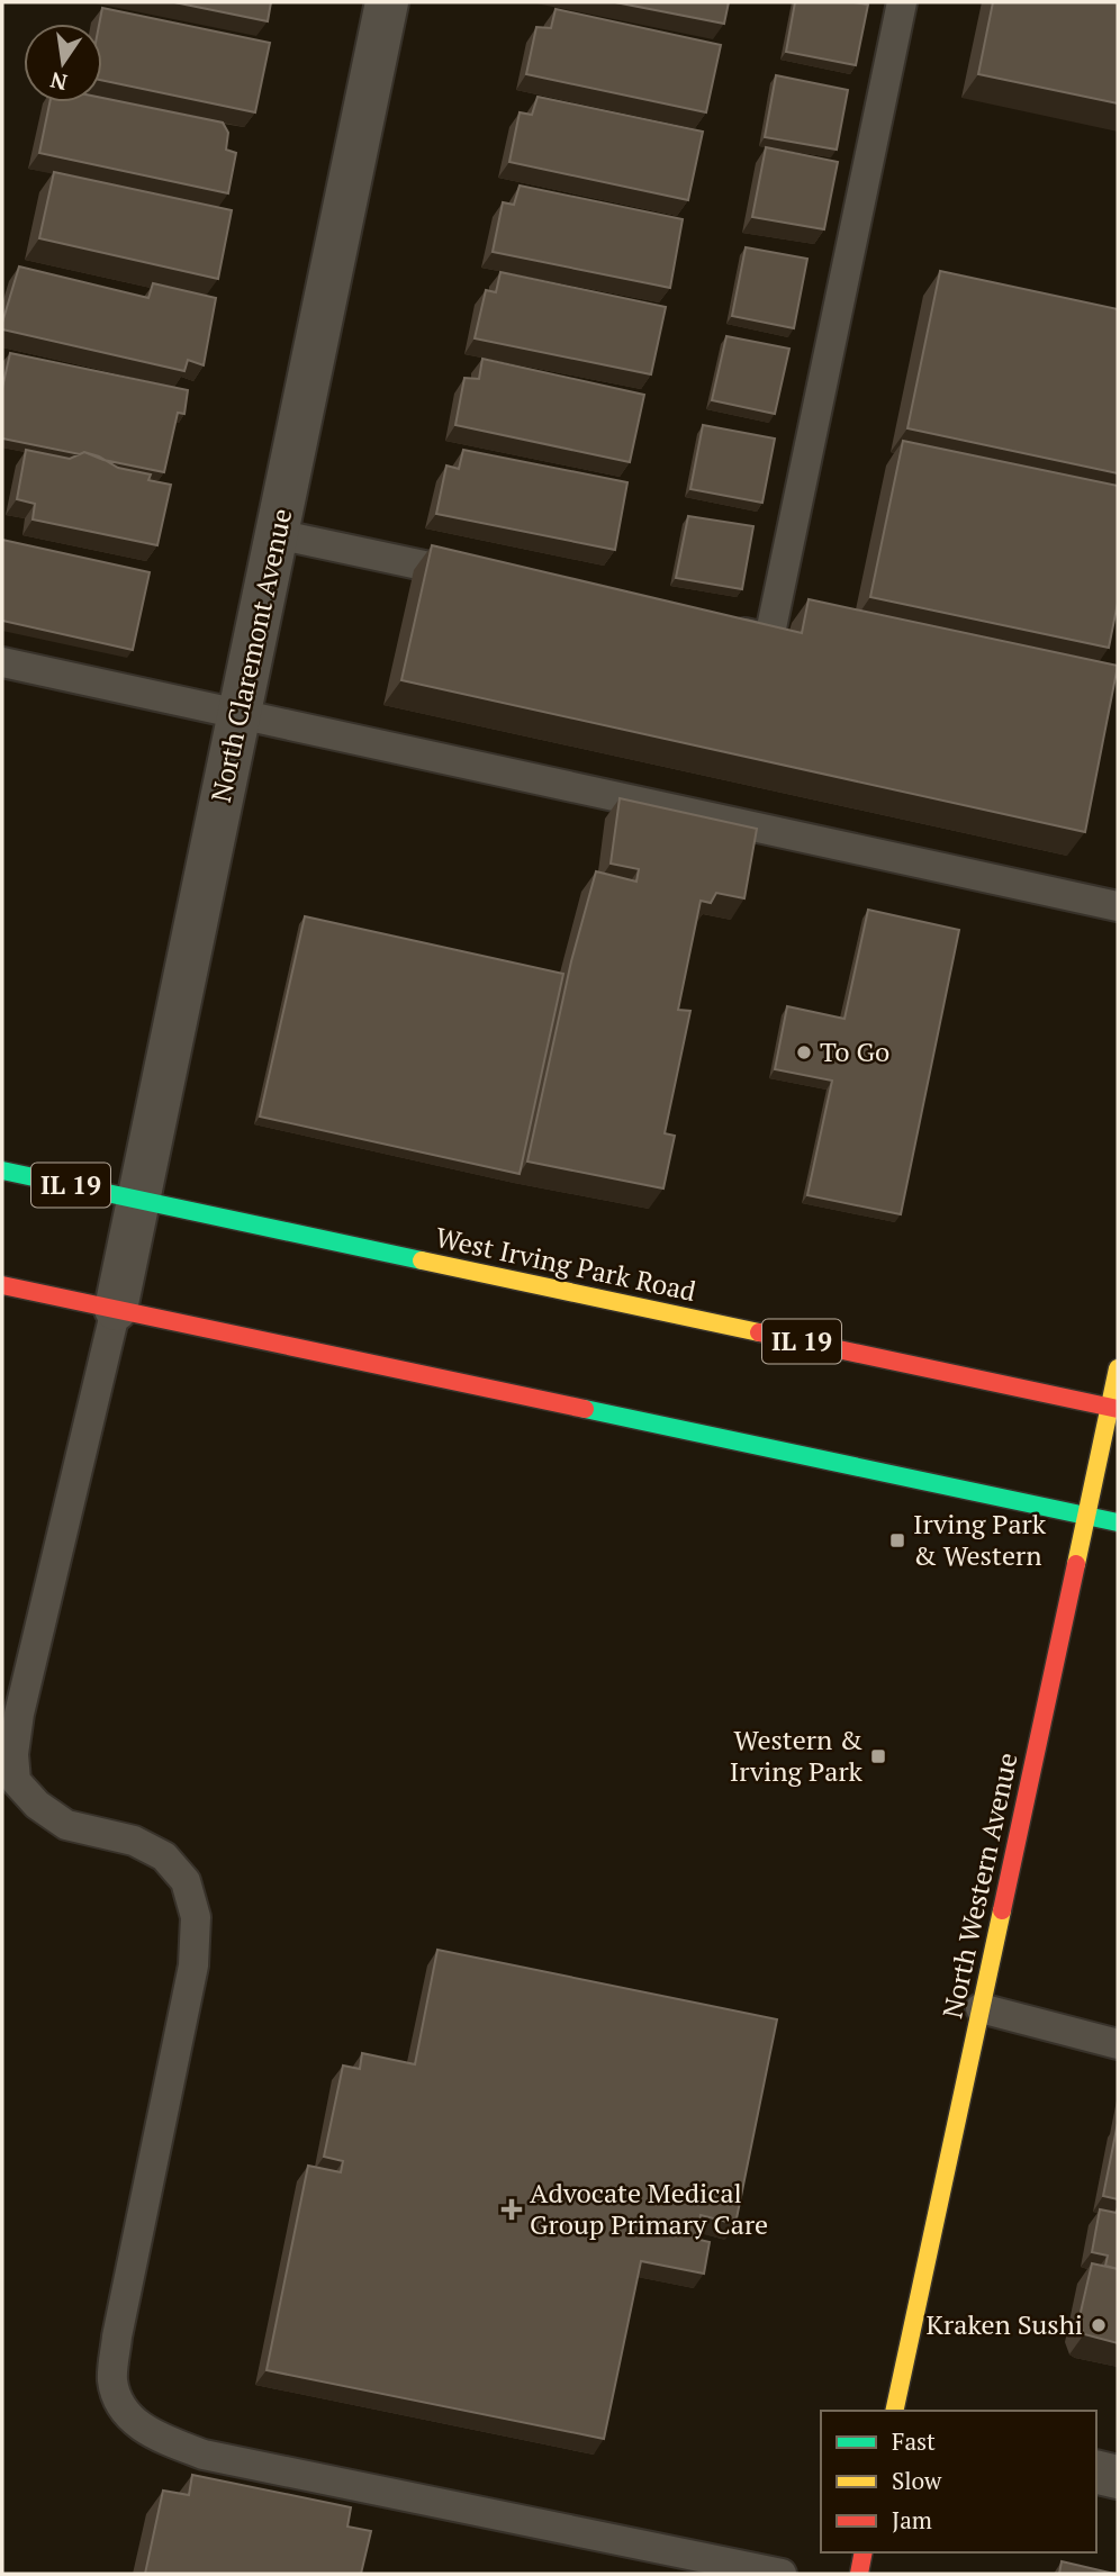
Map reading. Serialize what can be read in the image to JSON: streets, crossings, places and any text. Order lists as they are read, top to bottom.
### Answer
{
  "streets": {
    "main road": ["IL 19", "West Irving Park Road", "North Western Avenue"],
    "street": ["North Claremont Avenue"]
  },
  "crossings": [
    ["North Claremont Avenue", "West Irving Park Road"],
    ["West Irving Park Road", "North Western Avenue"]
  ],
  "places": {
    "other": ["To Go", "Kraken Sushi"],
    "transit": ["Irving Park & Western", "Western & Irving Park"],
    "health": ["Advocate Medical Group Primary Care"]
  },
  "legend": ["Fast", "Slow", "Jam"],
  "north": "bottom"
}
